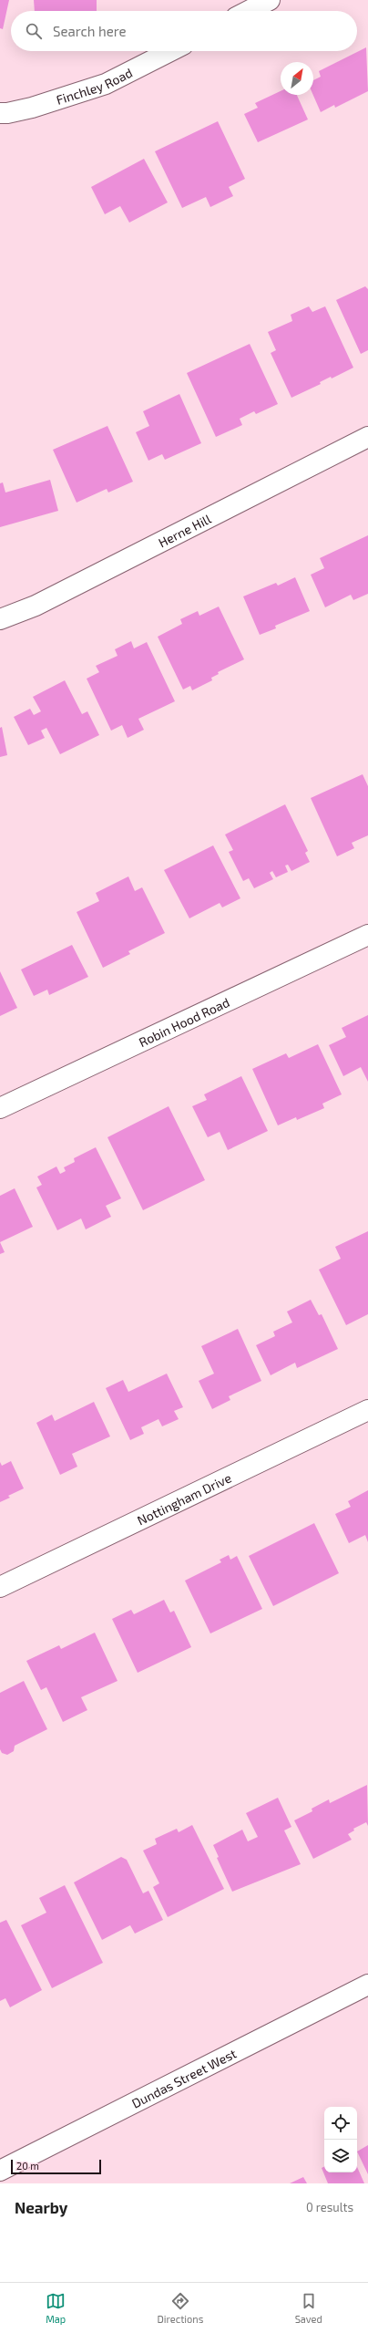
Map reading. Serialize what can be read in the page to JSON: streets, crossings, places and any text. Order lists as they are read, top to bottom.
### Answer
{
  "streets": {
    "street": [
      "Finchley Road",
      "Herne Hill",
      "Robin Hood Road",
      "Nottingham Drive",
      "Dundas Street West"
    ]
  },
  "scale_bar": "20 m",
  "north": "top right",
  "page": {
    "search": "Search here",
    "scale": "20 m",
    "heading": ["Nearby", "0 results"],
    "nav": ["Map", "Directions", "Saved"]
  }
}
